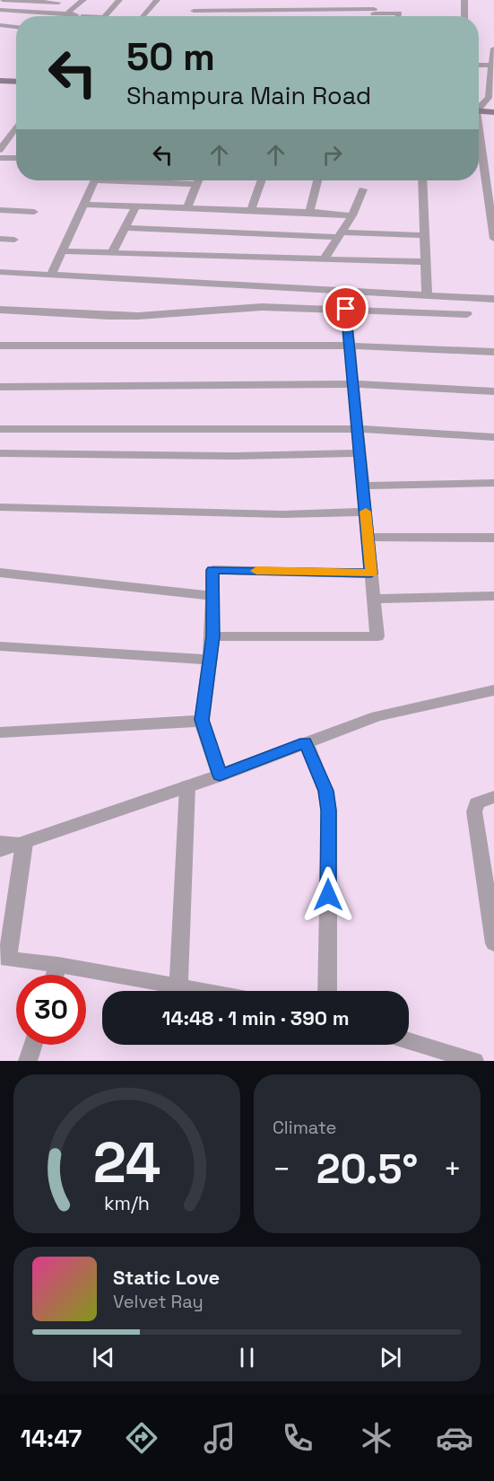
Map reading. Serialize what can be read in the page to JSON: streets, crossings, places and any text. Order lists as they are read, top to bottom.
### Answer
{
  "page": {
    "turn": ["50 m", "Shampura Main Road"],
    "limit": "30",
    "trip": "14:48 · 1 min · 390 m",
    "tile": "Climate",
    "heat": ["−", "20.5°", "+"],
    "song": ["Static Love", "Velvet Ray"],
    "tabs": "14:47",
    "gauge": ["24", "km/h"]
  }
}
